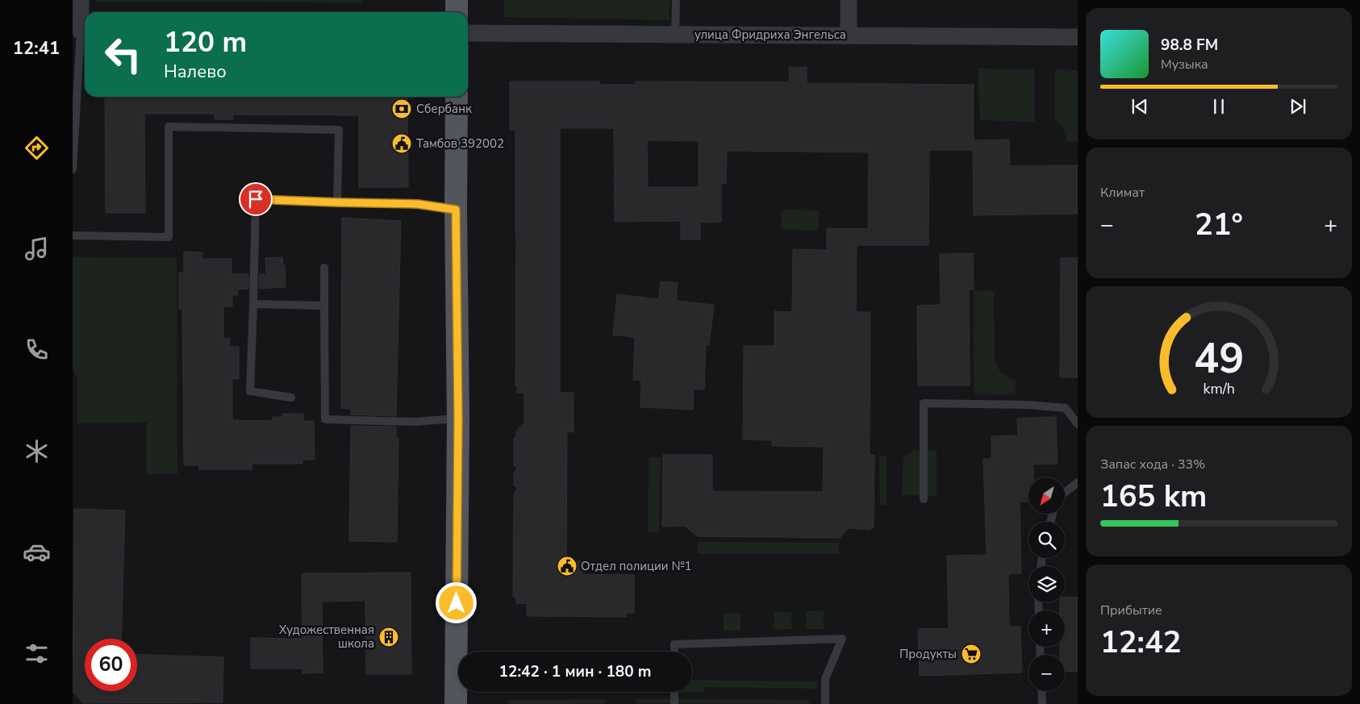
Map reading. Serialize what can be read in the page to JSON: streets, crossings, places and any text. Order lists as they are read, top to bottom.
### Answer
{
  "streets": {
    "street": ["улица Фридриха Энгельса"]
  },
  "places": {
    "bank": ["Сбербанк"],
    "public building": ["Тамбов 392002", "Отдел полиции №1"],
    "building": ["Художественная школа"],
    "supermarket": ["Продукты"]
  },
  "north": "bottom left",
  "page": {
    "tabs": "12:41",
    "turn": ["120 m", "Налево"],
    "song": ["98.8 FM", "Музыка"],
    "tile": [
      "Климат",
      ["Запас хода · 33%", "165 km"],
      ["Прибытие", "12:42"]
    ],
    "heat": ["−", "21°", "+"],
    "map_buttons": ["+", "−"],
    "limit": "60",
    "trip": "12:42 · 1 мин · 180 m",
    "gauge": ["49", "km/h"]
  }
}
